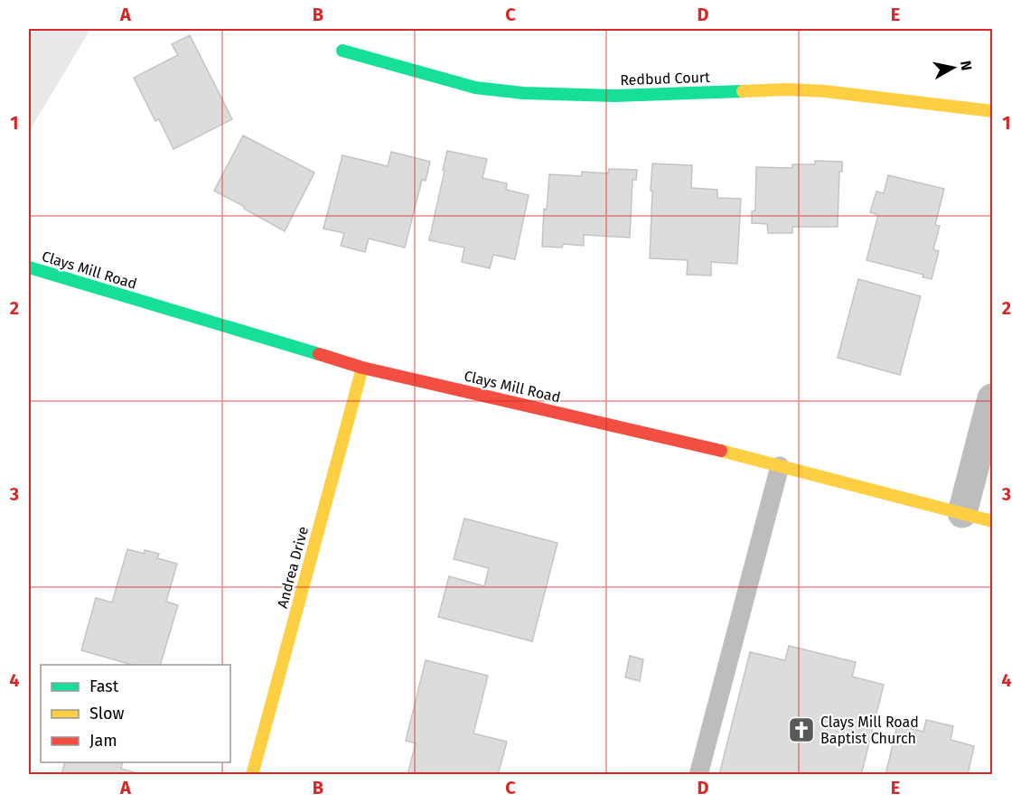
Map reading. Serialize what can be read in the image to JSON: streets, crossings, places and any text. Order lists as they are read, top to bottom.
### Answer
{
  "streets": {
    "street": ["Redbud Court", "Clays Mill Road", "Andrea Drive"]
  },
  "crossings": [
    ["Clays Mill Road", "Andrea Drive"]
  ],
  "places": {
    "church": ["Clays Mill Road Baptist Church"]
  },
  "legend": ["Fast", "Slow", "Jam"],
  "north": "right",
  "grid": {
    "columns": [
      "A",
      "B",
      "C",
      "D",
      "E"
    ],
    "rows": [
      "1",
      "2",
      "3",
      "4"
    ]
  }
}
